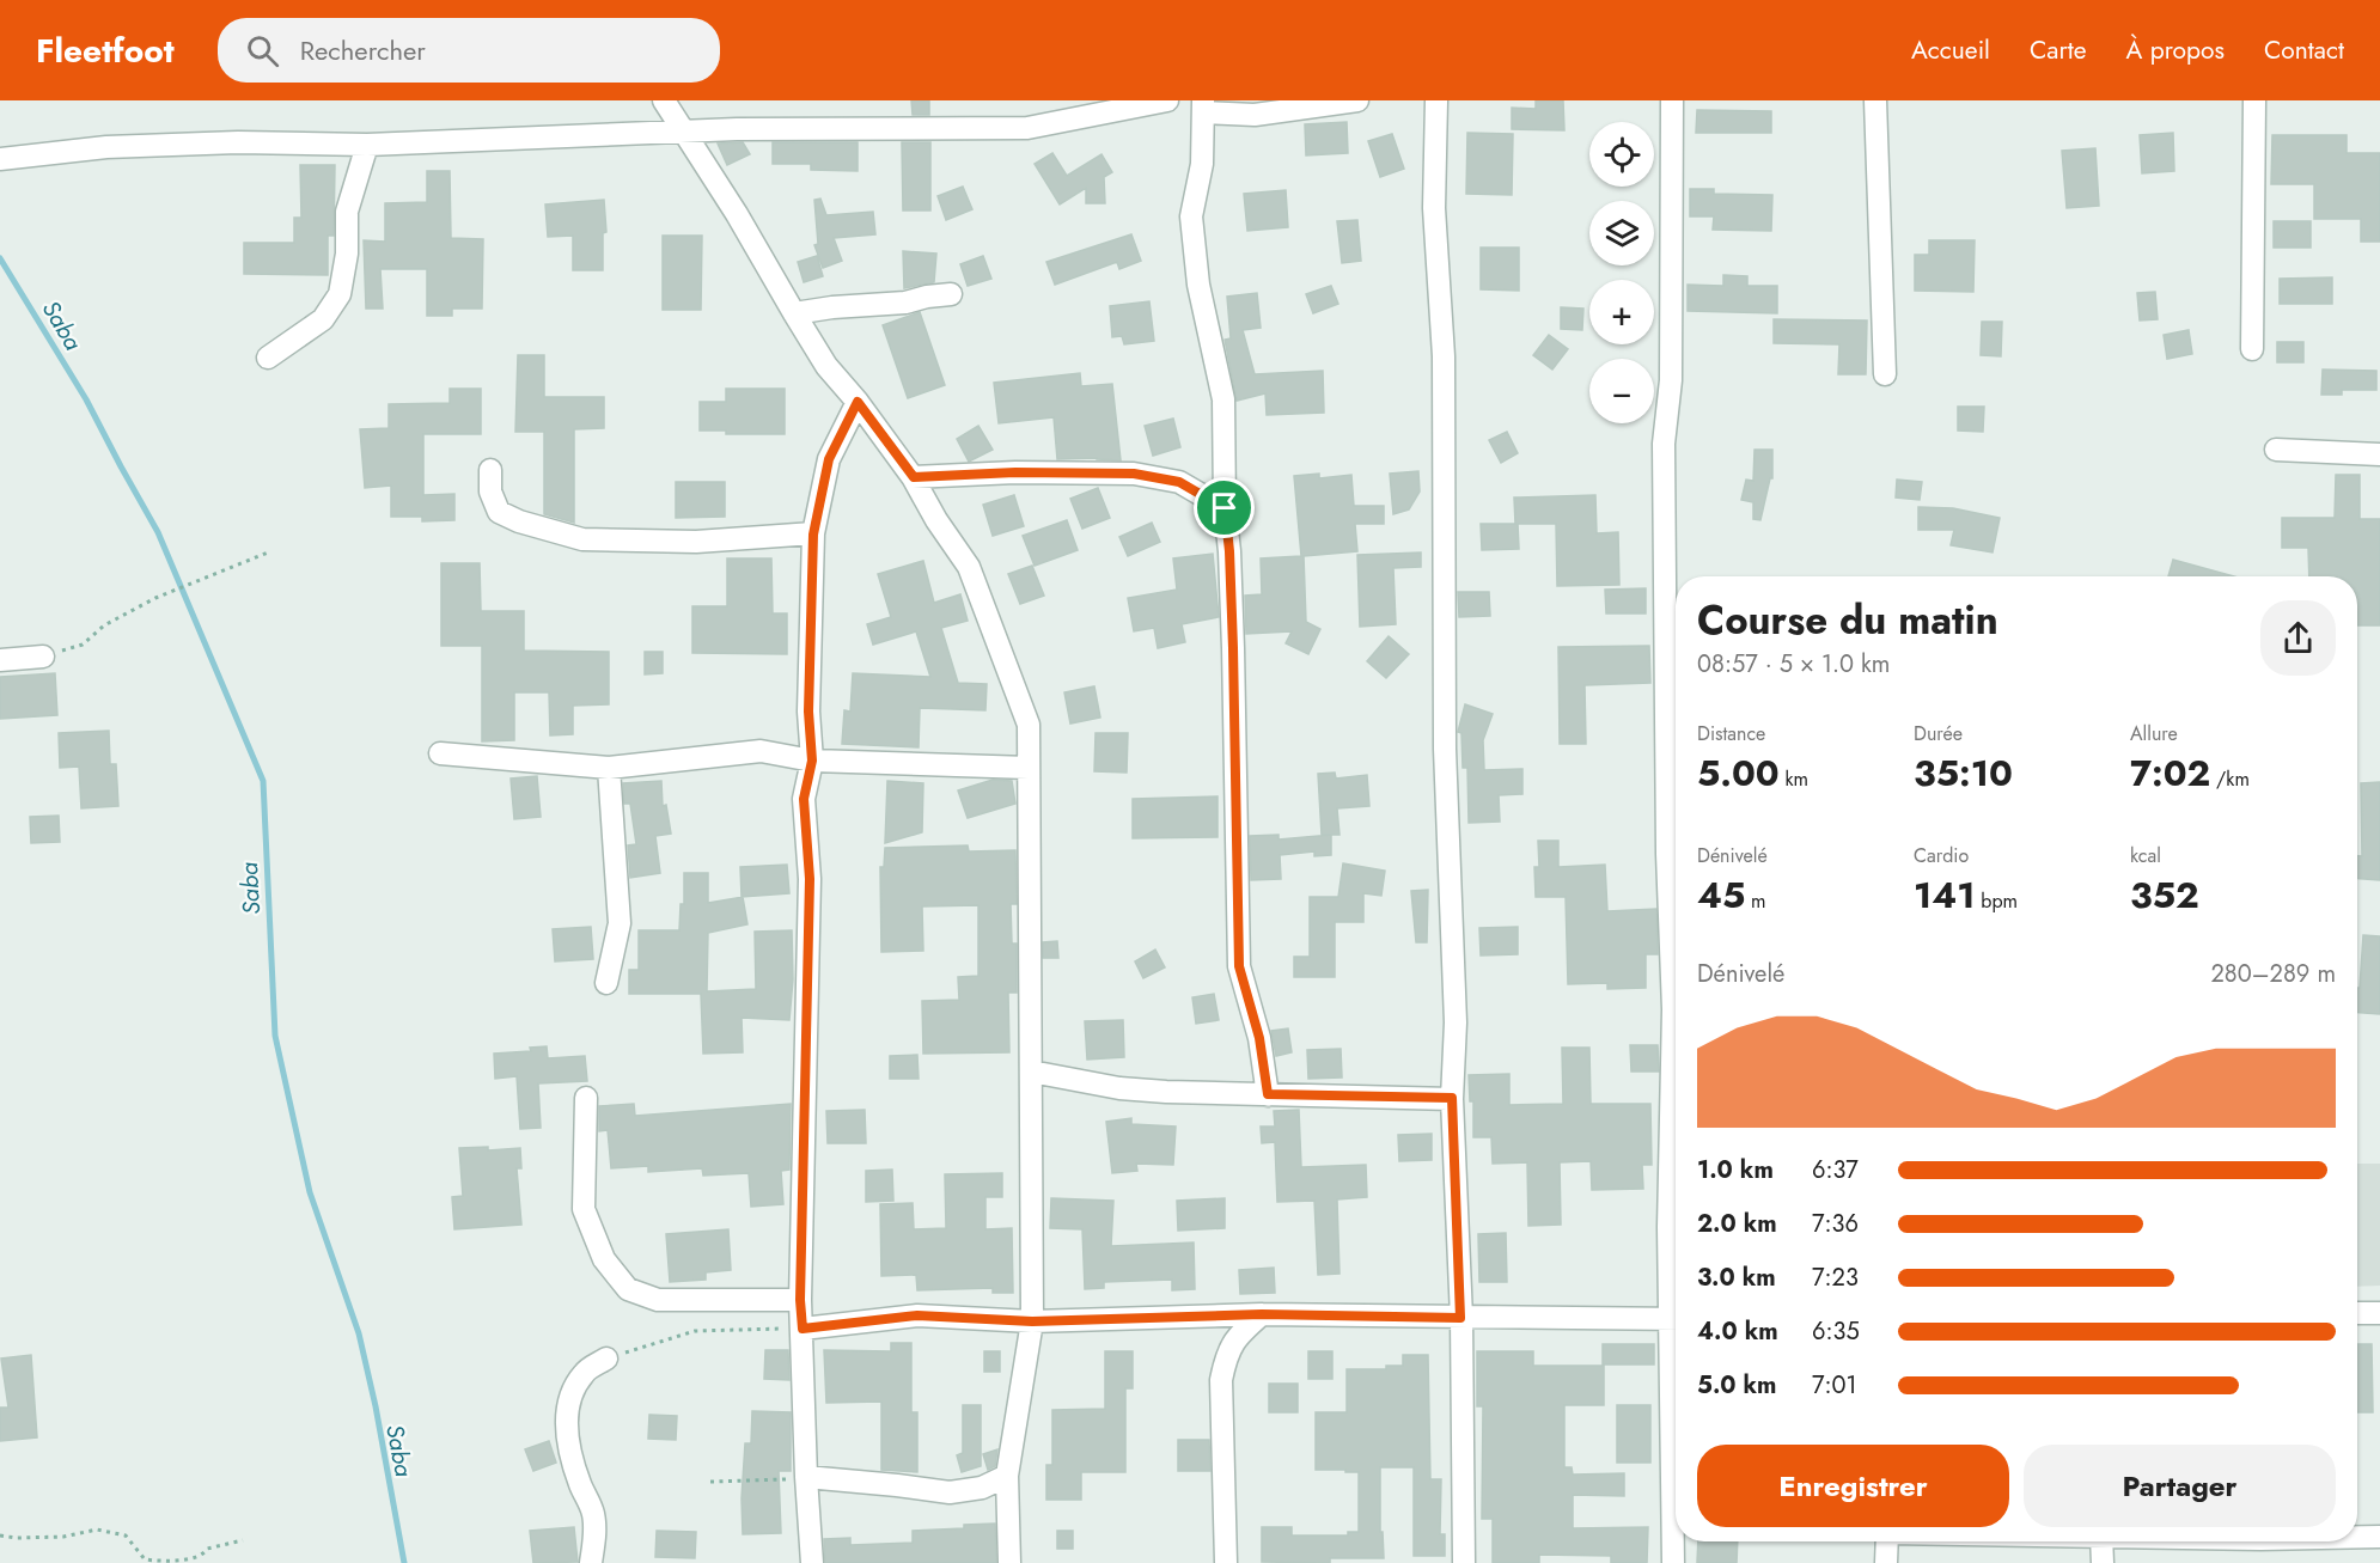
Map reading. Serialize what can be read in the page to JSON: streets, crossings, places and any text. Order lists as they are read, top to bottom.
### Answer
{
  "water": ["Saba"],
  "page": {
    "header": "Fleetfoot",
    "search": "Rechercher",
    "nav": [
      "Accueil",
      "Carte",
      "À propos",
      "Contact"
    ],
    "map_buttons": ["+", "−"],
    "heading": ["Course du matin", "08:57 · 5 × 1.0 km"],
    "stats": [
      ["Distance", "5.00 km"],
      ["Durée", "35:10"],
      ["Allure", "7:02 /km"],
      ["Dénivelé", "45 m"],
      ["Cardio", "141 bpm"],
      ["kcal", "352"]
    ],
    "chart": ["Dénivelé", "280–289 m"],
    "list": [
      {
        "name": "1.0 km",
        "note": "6:37"
      },
      {
        "name": "2.0 km",
        "note": "7:36"
      },
      {
        "name": "3.0 km",
        "note": "7:23"
      },
      {
        "name": "4.0 km",
        "note": "6:35"
      },
      {
        "name": "5.0 km",
        "note": "7:01"
      }
    ],
    "buttons": ["Enregistrer", "Partager"]
  }
}
